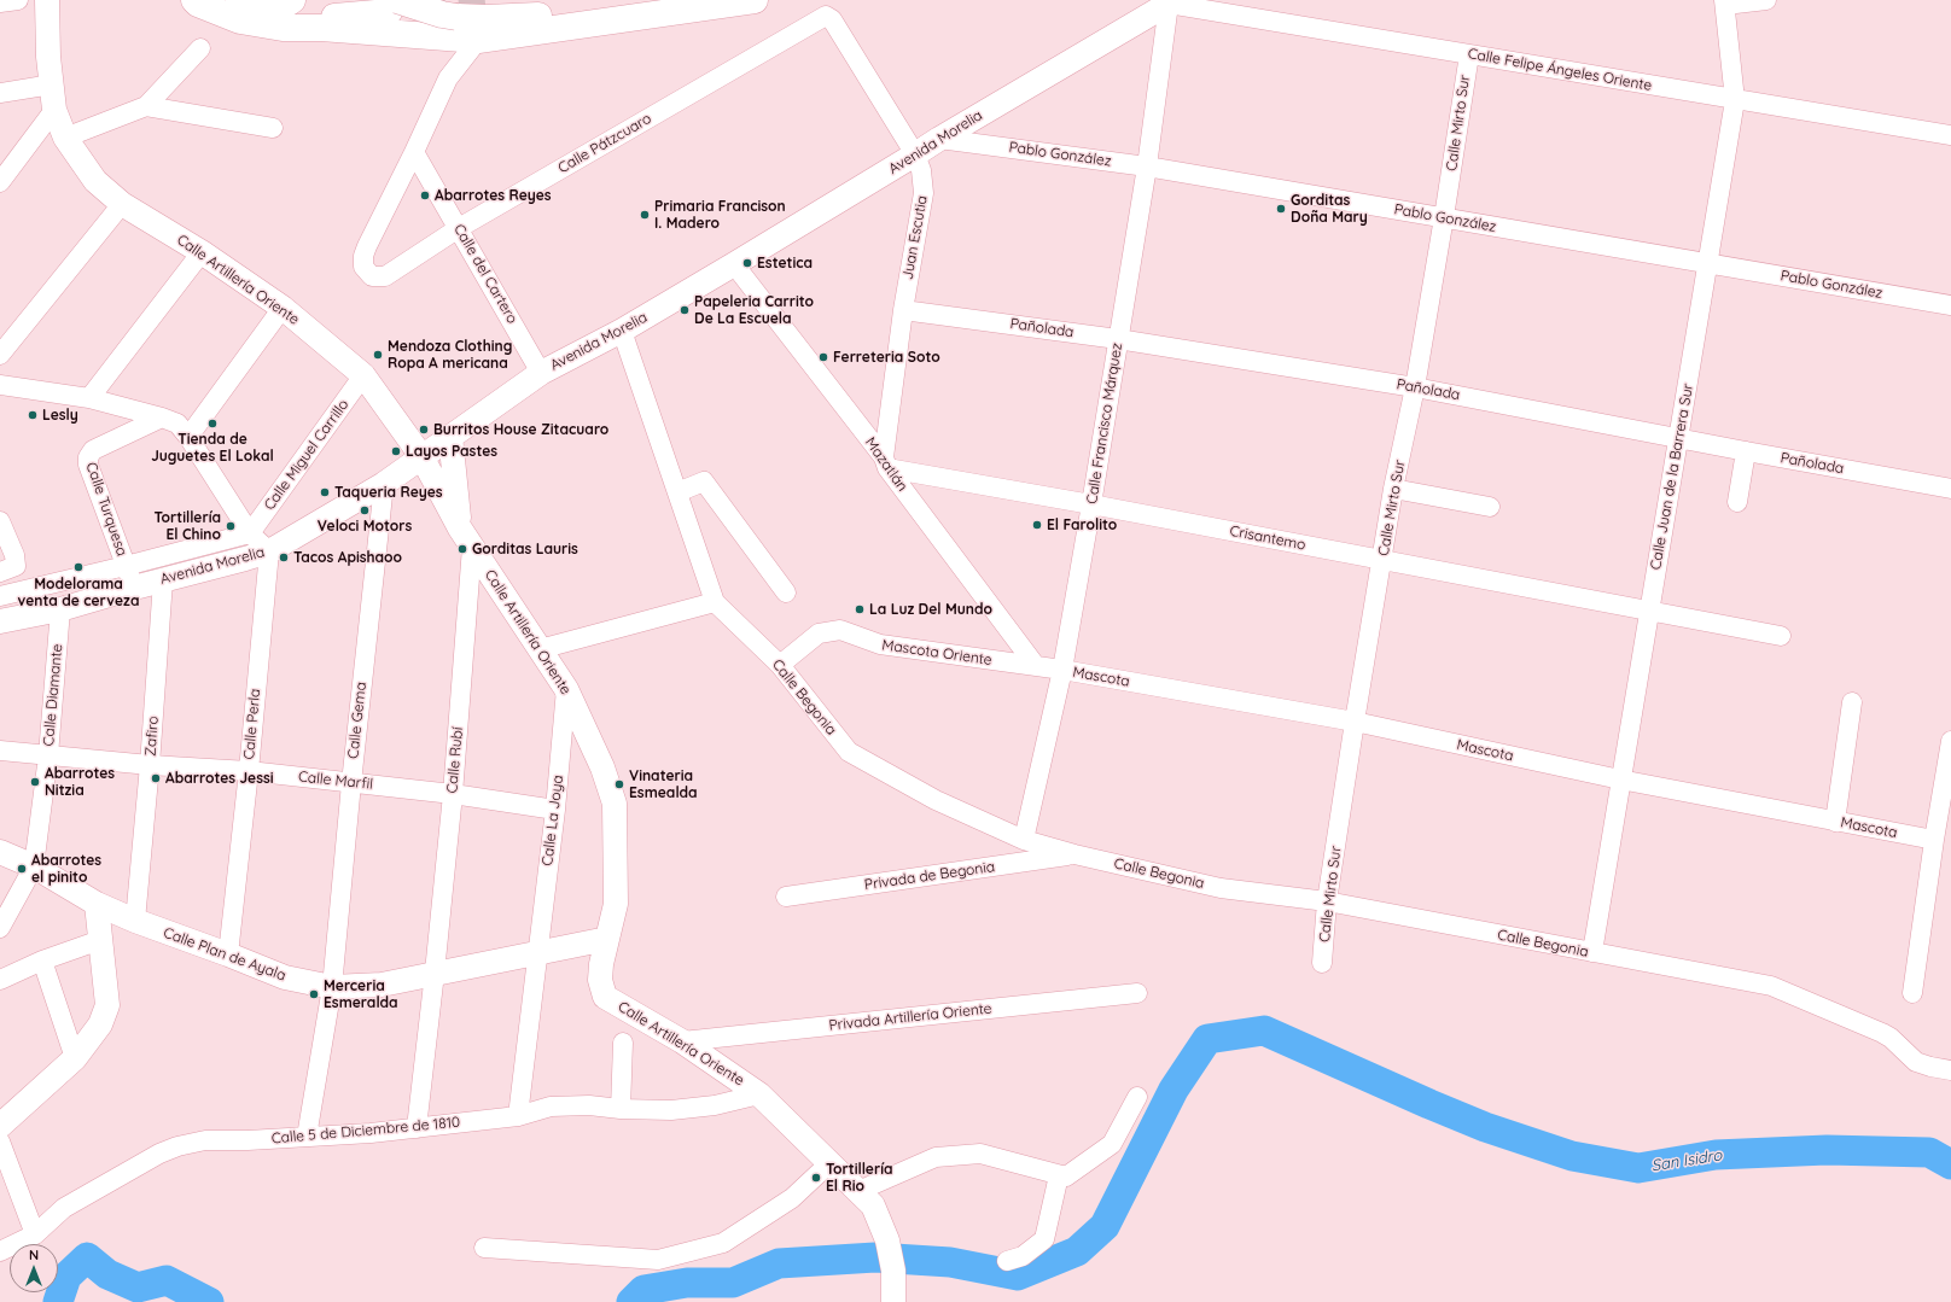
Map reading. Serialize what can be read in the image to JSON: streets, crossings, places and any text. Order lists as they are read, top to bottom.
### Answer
{
  "streets": {
    "street": [
      "Calle Felipe Ángeles Oriente",
      "Calle Mirto Sur",
      "Avenida Morelia",
      "Calle Pátzcuaro",
      "Pablo González",
      "Juan Escutia",
      "Calle del Cartero",
      "Calle Artillería Oriente",
      "Pañolada",
      "Calle Francisco Márquez",
      "Calle Miguel Carrillo",
      "Mazatlán",
      "Calle Juan de la Barrera Sur",
      "Calle Turquesa",
      "Crisantemo",
      "Mascota Oriente",
      "Mascota",
      "Calle Diamante",
      "Calle Begonia",
      "Calle Gema",
      "Calle Perla",
      "Zafiro",
      "Calle Rubí",
      "Calle Marfil",
      "Calle La Joya",
      "Privada de Begonia",
      "Calle Plan de Ayala",
      "Privada Artillería Oriente",
      "Calle 5 de Diciembre de 1810"
    ]
  },
  "crossings": [
    ["Calle Felipe Ángeles Oriente", "Calle Mirto Sur"],
    ["Calle Felipe Ángeles Oriente", "Avenida Morelia"],
    ["Calle Felipe Ángeles Oriente", "Calle Francisco Márquez"],
    ["Calle Felipe Ángeles Oriente", "Calle Juan de la Barrera Sur"],
    ["Calle Mirto Sur", "Pablo González"],
    ["Calle Mirto Sur", "Pañolada"],
    ["Calle Mirto Sur", "Crisantemo"],
    ["Calle Mirto Sur", "Mascota"],
    ["Calle Mirto Sur", "Calle Begonia"],
    ["Avenida Morelia", "Pablo González"],
    ["Avenida Morelia", "Juan Escutia"],
    ["Avenida Morelia", "Calle del Cartero"],
    ["Avenida Morelia", "Calle Artillería Oriente"],
    ["Avenida Morelia", "Calle Francisco Márquez"],
    ["Avenida Morelia", "Mazatlán"],
    ["Avenida Morelia", "Calle Turquesa"],
    ["Avenida Morelia", "Calle Diamante"],
    ["Avenida Morelia", "Calle Begonia"],
    ["Avenida Morelia", "Calle Gema"],
    ["Avenida Morelia", "Calle Perla"],
    ["Avenida Morelia", "Zafiro"],
    ["Calle Pátzcuaro", "Juan Escutia"],
    ["Calle Pátzcuaro", "Calle del Cartero"],
    ["Pablo González", "Calle Francisco Márquez"],
    ["Pablo González", "Calle Juan de la Barrera Sur"],
    ["Juan Escutia", "Pañolada"],
    ["Juan Escutia", "Mazatlán"],
    ["Juan Escutia", "Crisantemo"],
    ["Calle Artillería Oriente", "Calle Miguel Carrillo"],
    ["Calle Artillería Oriente", "Calle Rubí"],
    ["Calle Artillería Oriente", "Calle La Joya"],
    ["Calle Artillería Oriente", "Calle Plan de Ayala"],
    ["Calle Artillería Oriente", "Privada Artillería Oriente"],
    ["Calle Artillería Oriente", "Calle 5 de Diciembre de 1810"],
    ["Pañolada", "Calle Francisco Márquez"],
    ["Pañolada", "Calle Juan de la Barrera Sur"],
    ["Calle Francisco Márquez", "Crisantemo"],
    ["Calle Francisco Márquez", "Mascota"],
    ["Calle Francisco Márquez", "Calle Begonia"],
    ["Mazatlán", "Crisantemo"],
    ["Mazatlán", "Mascota Oriente"],
    ["Mazatlán", "Mascota"],
    ["Calle Juan de la Barrera Sur", "Crisantemo"],
    ["Calle Juan de la Barrera Sur", "Mascota"],
    ["Calle Juan de la Barrera Sur", "Calle Begonia"],
    ["Mascota Oriente", "Mascota"],
    ["Mascota Oriente", "Calle Begonia"],
    ["Calle Diamante", "Calle Marfil"],
    ["Calle Diamante", "Calle Plan de Ayala"],
    ["Calle Begonia", "Privada de Begonia"],
    ["Calle Gema", "Calle Marfil"],
    ["Calle Gema", "Calle Plan de Ayala"],
    ["Calle Gema", "Calle 5 de Diciembre de 1810"],
    ["Calle Perla", "Calle Marfil"],
    ["Calle Perla", "Calle Plan de Ayala"],
    ["Zafiro", "Calle Marfil"],
    ["Zafiro", "Calle Plan de Ayala"],
    ["Calle Rubí", "Calle Marfil"],
    ["Calle Rubí", "Calle Plan de Ayala"],
    ["Calle Rubí", "Calle 5 de Diciembre de 1810"],
    ["Calle Marfil", "Calle La Joya"],
    ["Calle La Joya", "Calle Plan de Ayala"],
    ["Calle La Joya", "Calle 5 de Diciembre de 1810"]
  ],
  "water": ["San Isidro"],
  "places": [
    "Abarrotes Reyes",
    "Gorditas Doña Mary",
    "Primaria Francison I. Madero",
    "Estetica",
    "Papeleria Carrito De La Escuela",
    "Mendoza Clothing Ropa A mericana",
    "Ferreteria Soto",
    "Lesly",
    "Tienda de Juguetes El Lokal",
    "Burritos House Zitacuaro",
    "Layos Pastes",
    "Taqueria Reyes",
    "Veloci Motors",
    "El Farolito",
    "Tortillería El Chino",
    "Gorditas Lauris",
    "Tacos Apishaoo",
    "Modelorama venta de cerveza",
    "La Luz Del Mundo",
    "Abarrotes Jessi",
    "Abarrotes Nitzia",
    "Vinateria Esmealda",
    "Abarrotes el pinito",
    "Merceria Esmeralda",
    "Tortillería El Rio"
  ],
  "north": "top"
}
